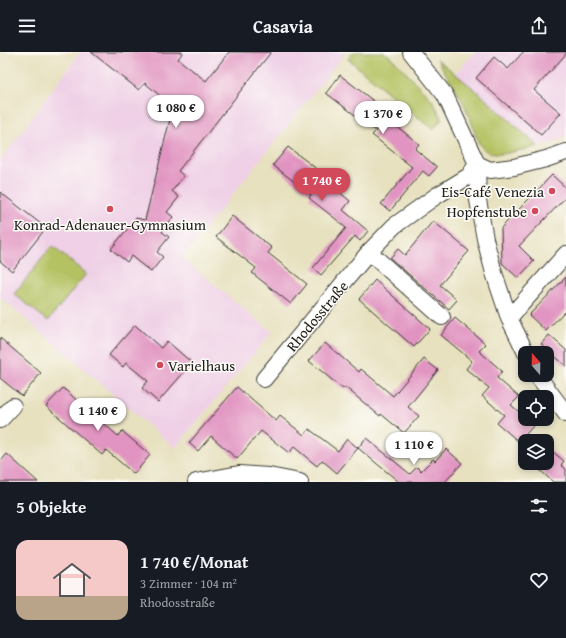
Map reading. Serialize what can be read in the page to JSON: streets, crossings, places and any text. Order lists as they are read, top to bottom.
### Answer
{
  "streets": {
    "street": ["Rhodosstraße"]
  },
  "places": [
    "Eis-Café Venezia",
    "Konrad-Adenauer-Gymnasium",
    "Hopfenstube",
    "Varielhaus"
  ],
  "north": "top",
  "page": {
    "header": "Casavia",
    "price": [
      "1 080 €",
      "1 370 €",
      "1 740 €",
      "1 140 €",
      "1 110 €"
    ],
    "heading": "5 Objekte",
    "list": [
      {
        "name": "1 740 €/Monat",
        "note": "3 Zimmer · 104 m² · Rhodosstraße"
      }
    ]
  }
}
